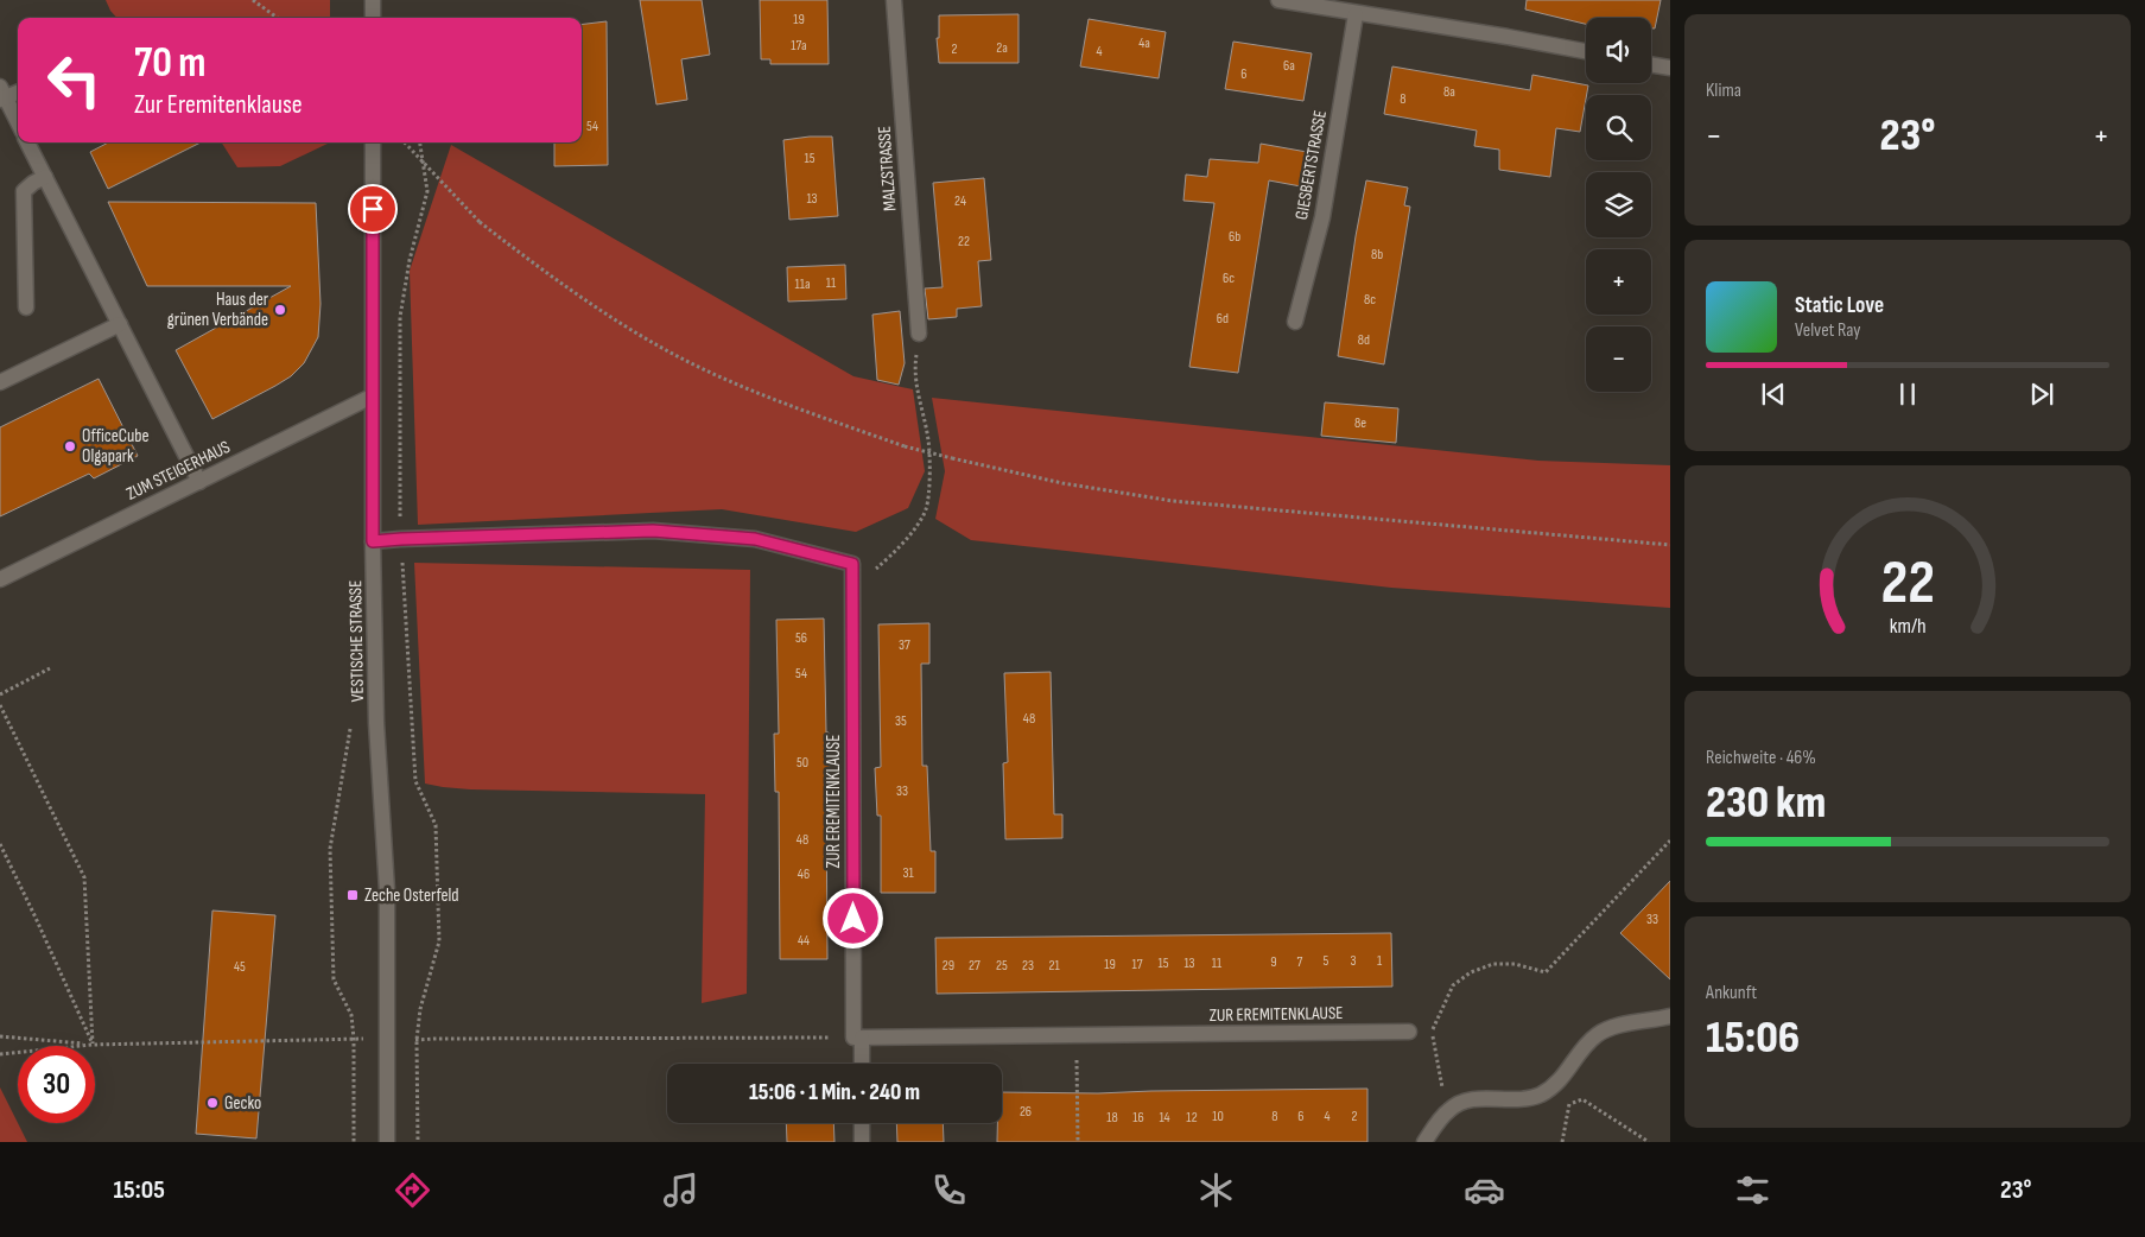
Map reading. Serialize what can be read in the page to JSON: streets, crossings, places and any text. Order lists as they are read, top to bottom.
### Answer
{
  "streets": {
    "street": [
      "GIESBERTSTRASSE",
      "MALZSTRASSE",
      "ZUM STEIGERHAUS",
      "VESTISCHE STRASSE",
      "ZUR EREMITENKLAUSE"
    ]
  },
  "crossings": [
    ["ZUM STEIGERHAUS", "VESTISCHE STRASSE"]
  ],
  "places": {
    "other": ["Haus der grünen Verbände", "OfficeCube Olgapark", "Gecko"],
    "transit": ["Zeche Osterfeld"]
  },
  "house_numbers": [
    "19",
    "4a",
    "17a",
    "2a",
    "2",
    "4",
    "6a",
    "6",
    "8a",
    "8",
    "54",
    "15",
    "13",
    "24",
    "6b",
    "22",
    "8b",
    "6c",
    "11",
    "11a",
    "8c",
    "6d",
    "8d",
    "8e",
    "56",
    "37",
    "54",
    "48",
    "35",
    "50",
    "33",
    "48",
    "31",
    "46",
    "33",
    "44",
    "5",
    "3",
    "1",
    "9",
    "7",
    "15",
    "13",
    "11",
    "19",
    "17",
    "29",
    "27",
    "25",
    "23",
    "21",
    "45",
    "26",
    "10",
    "8",
    "6",
    "4",
    "2",
    "18",
    "16",
    "14",
    "12"
  ],
  "page": {
    "tile": [
      "Klima",
      ["Reichweite · 46%", "230 km"],
      ["Ankunft", "15:06"]
    ],
    "map_buttons": ["+", "−"],
    "turn": ["70 m", "Zur Eremitenklause"],
    "heat": ["−", "23°", "+"],
    "song": ["Static Love", "Velvet Ray"],
    "limit": "30",
    "trip": "15:06 · 1 Min. · 240 m",
    "tabs": ["15:05", "23°"],
    "gauge": ["22", "km/h"]
  }
}
